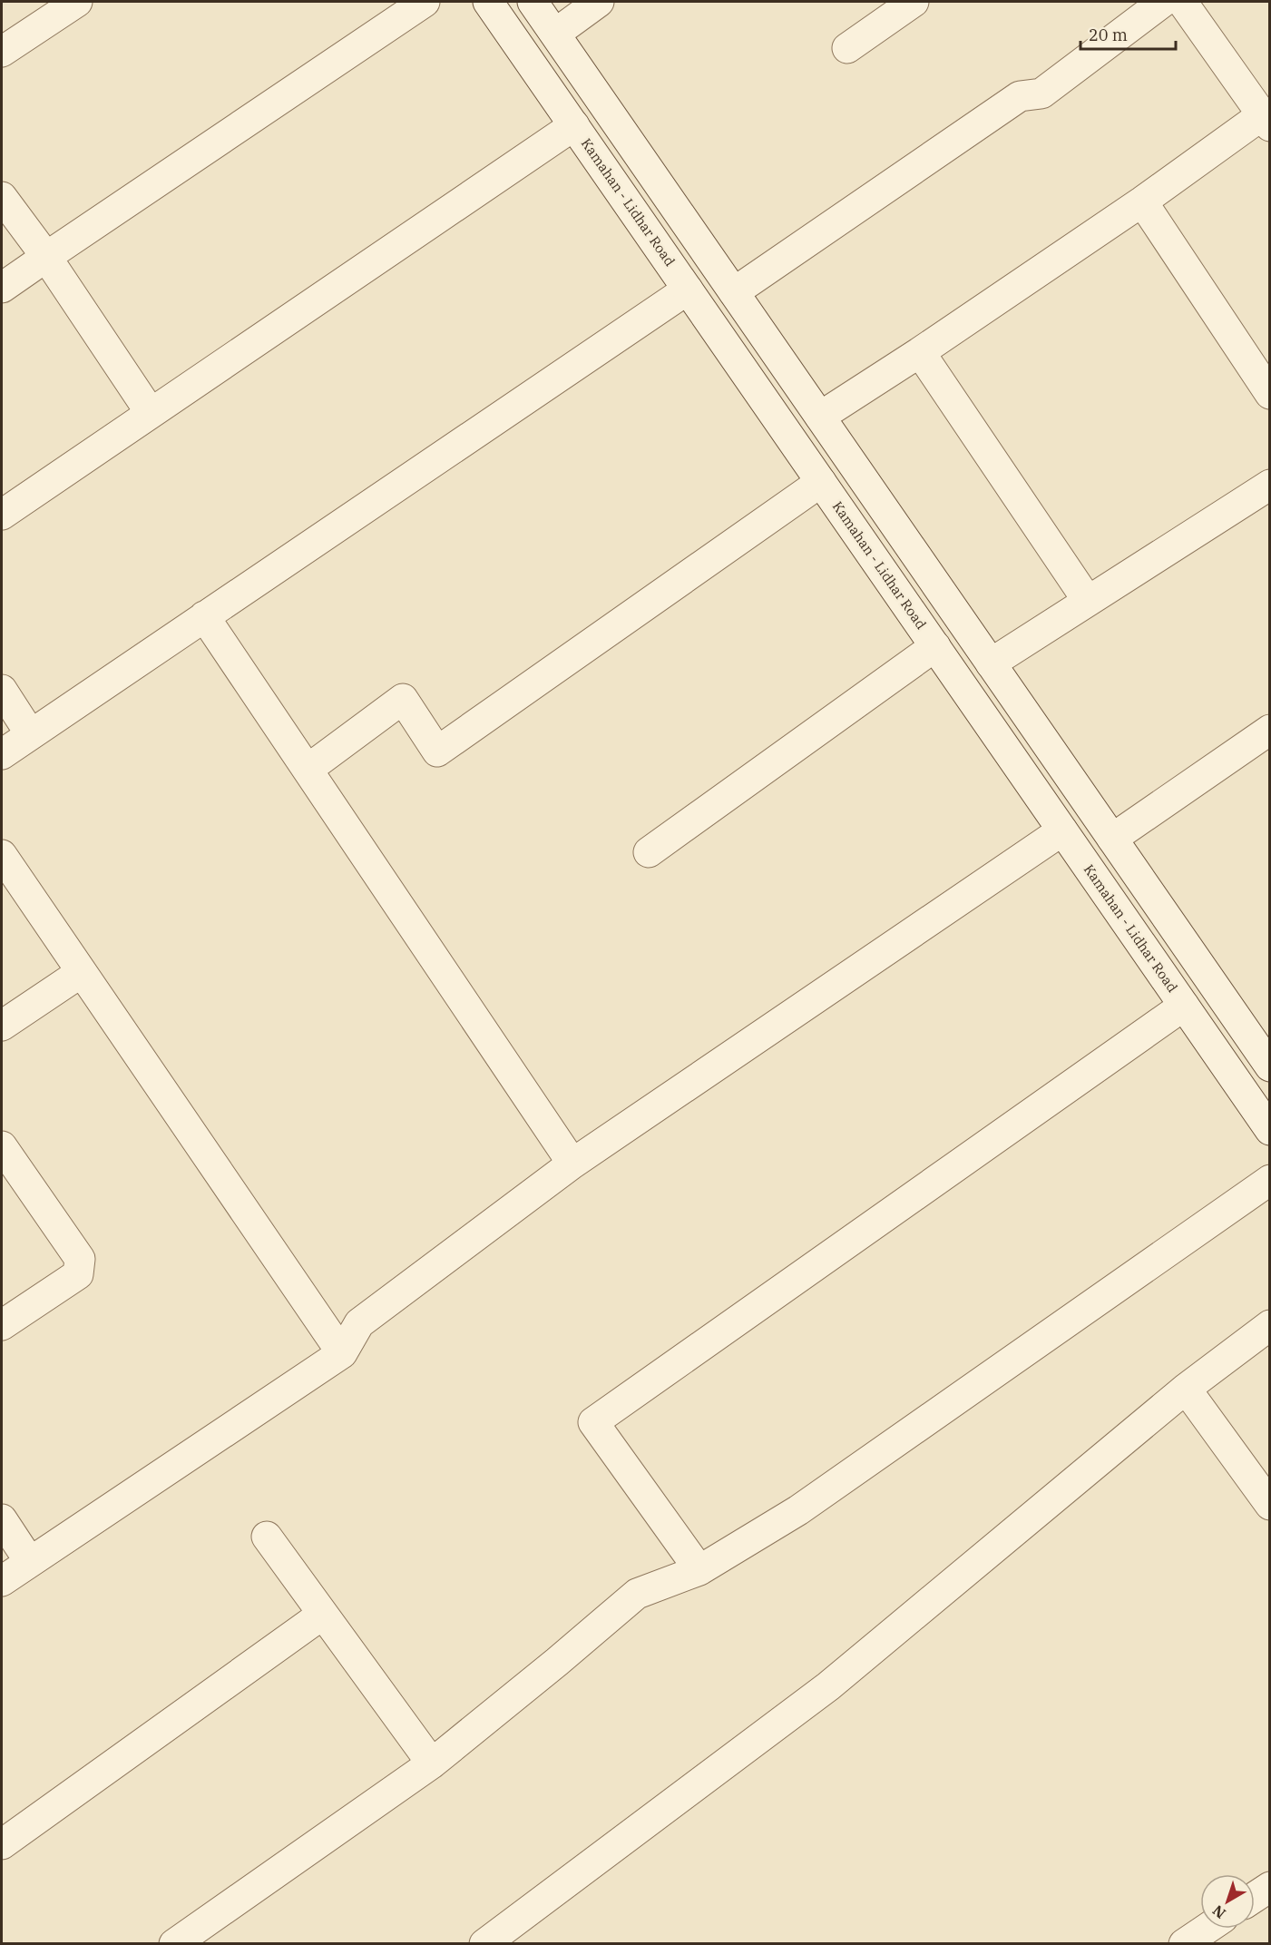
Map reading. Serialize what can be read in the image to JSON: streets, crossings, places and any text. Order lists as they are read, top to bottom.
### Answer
{
  "streets": {
    "street": ["Kamahan - Lidhar Road"]
  },
  "scale_bar": "20 m",
  "north": "bottom left"
}
